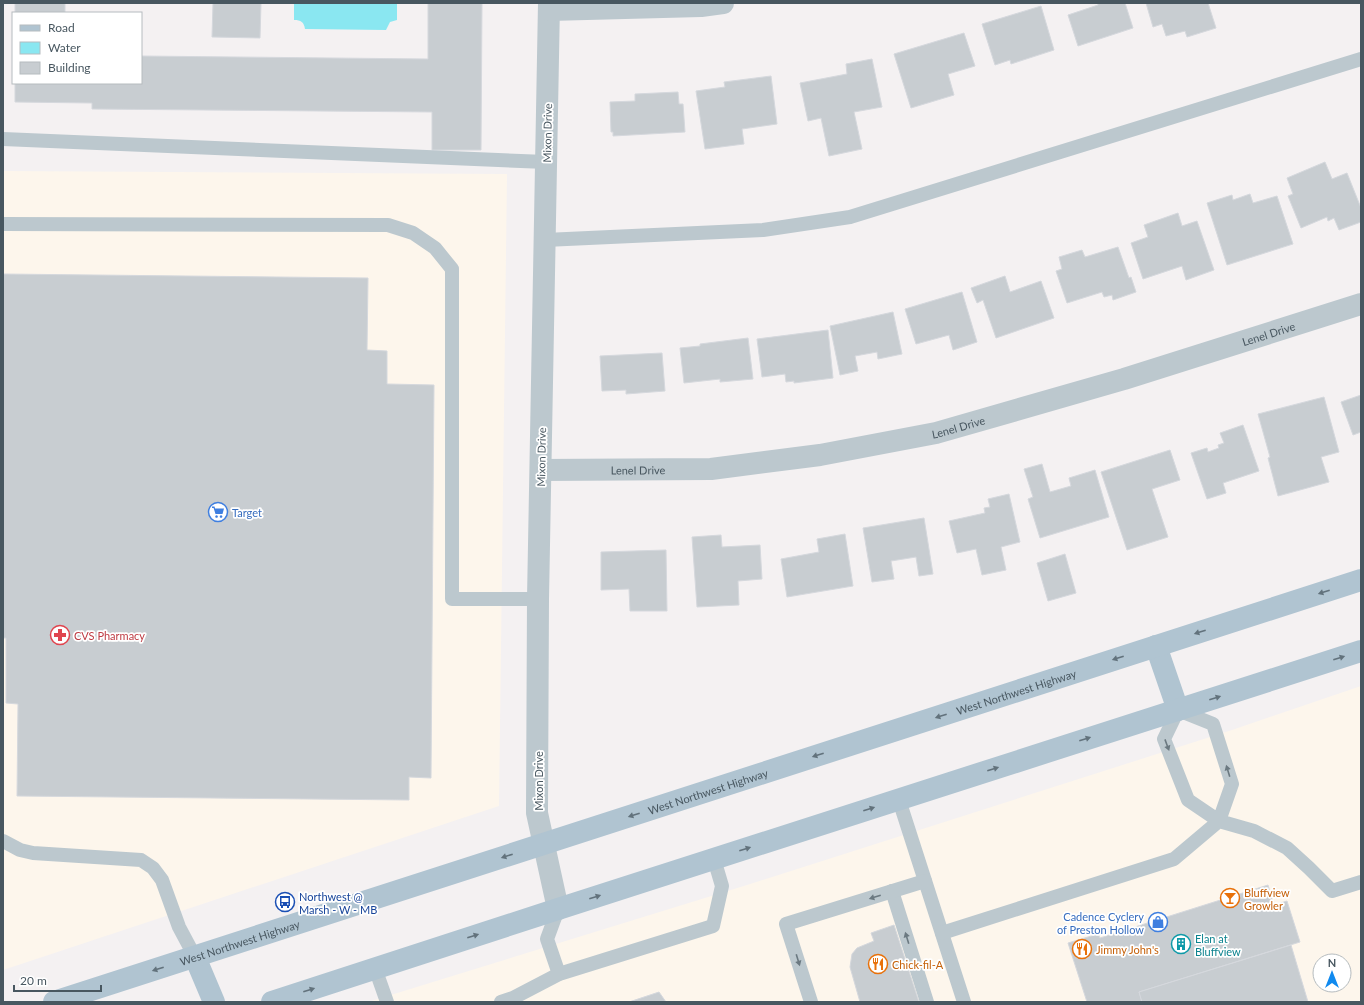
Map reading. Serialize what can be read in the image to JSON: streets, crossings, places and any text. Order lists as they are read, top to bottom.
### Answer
{
  "streets": {
    "main road": ["West Northwest Highway"],
    "street": ["Mixon Drive", "Lenel Drive"]
  },
  "crossings": [
    ["Mixon Drive", "Lenel Drive"],
    ["Mixon Drive", "West Northwest Highway"]
  ],
  "places": {
    "supermarket": ["Target"],
    "pharmacy": ["CVS Pharmacy"],
    "bar": ["Bluffview Growler"],
    "bus stop": ["Northwest @ Marsh - W - MB"],
    "shop": ["Cadence Cyclery of Preston Hollow"],
    "building": ["Elan at Bluffview"],
    "restaurant": ["Jimmy John's", "Chick-fil-A"]
  },
  "legend": ["Road", "Water", "Building"],
  "scale_bar": "20 m",
  "north": "top"
}
